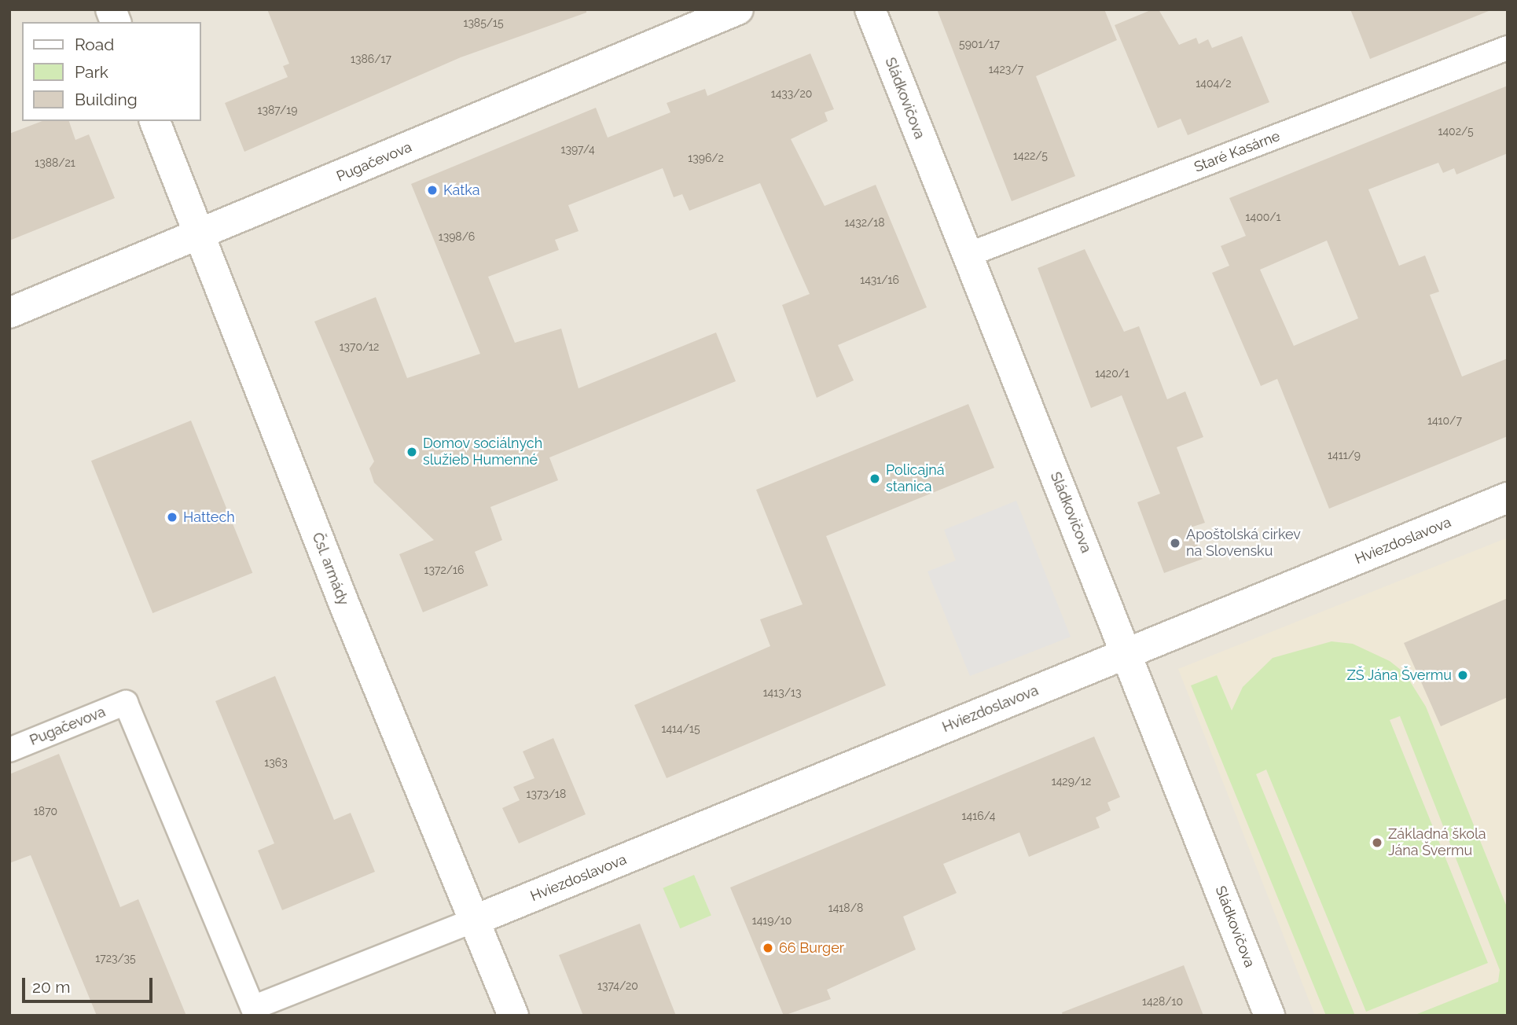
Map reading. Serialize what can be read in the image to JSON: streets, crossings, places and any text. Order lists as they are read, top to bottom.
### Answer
{
  "streets": {
    "street": [
      "Sládkovičova",
      "Pugačevova",
      "Hviezdoslavova",
      "Čsl. armády"
    ],
    "lane": ["Staré Kasárne"]
  },
  "crossings": [
    ["Sládkovičova", "Staré Kasárne"],
    ["Sládkovičova", "Hviezdoslavova"],
    ["Pugačevova", "Čsl. armády"],
    ["Hviezdoslavova", "Čsl. armády"]
  ],
  "places": [
    "Katka",
    "Domov sociálnych služieb Humenné",
    "Policajná stanica",
    "Hattech",
    "Apoštolská cirkev na Slovensku",
    "ZŠ Jána Švermu",
    "Základná škola Jána Švermu",
    "66 Burger"
  ],
  "house_numbers": [
    "1385/15",
    "5901/17",
    "1386/17",
    "1423/7",
    "1404/2",
    "1433/20",
    "1387/19",
    "1402/5",
    "1397/4",
    "1422/5",
    "1396/2",
    "1388/21",
    "1400/1",
    "1432/18",
    "1398/6",
    "1431/16",
    "1370/12",
    "1420/1",
    "1410/7",
    "1411/9",
    "1372/16",
    "1413/13",
    "1414/15",
    "1363",
    "1429/12",
    "1373/18",
    "1870",
    "1416/4",
    "1418/8",
    "1419/10",
    "1723/35",
    "1374/20",
    "1428/10"
  ],
  "legend": ["Road", "Park", "Building"],
  "scale_bar": "20 m"
}
